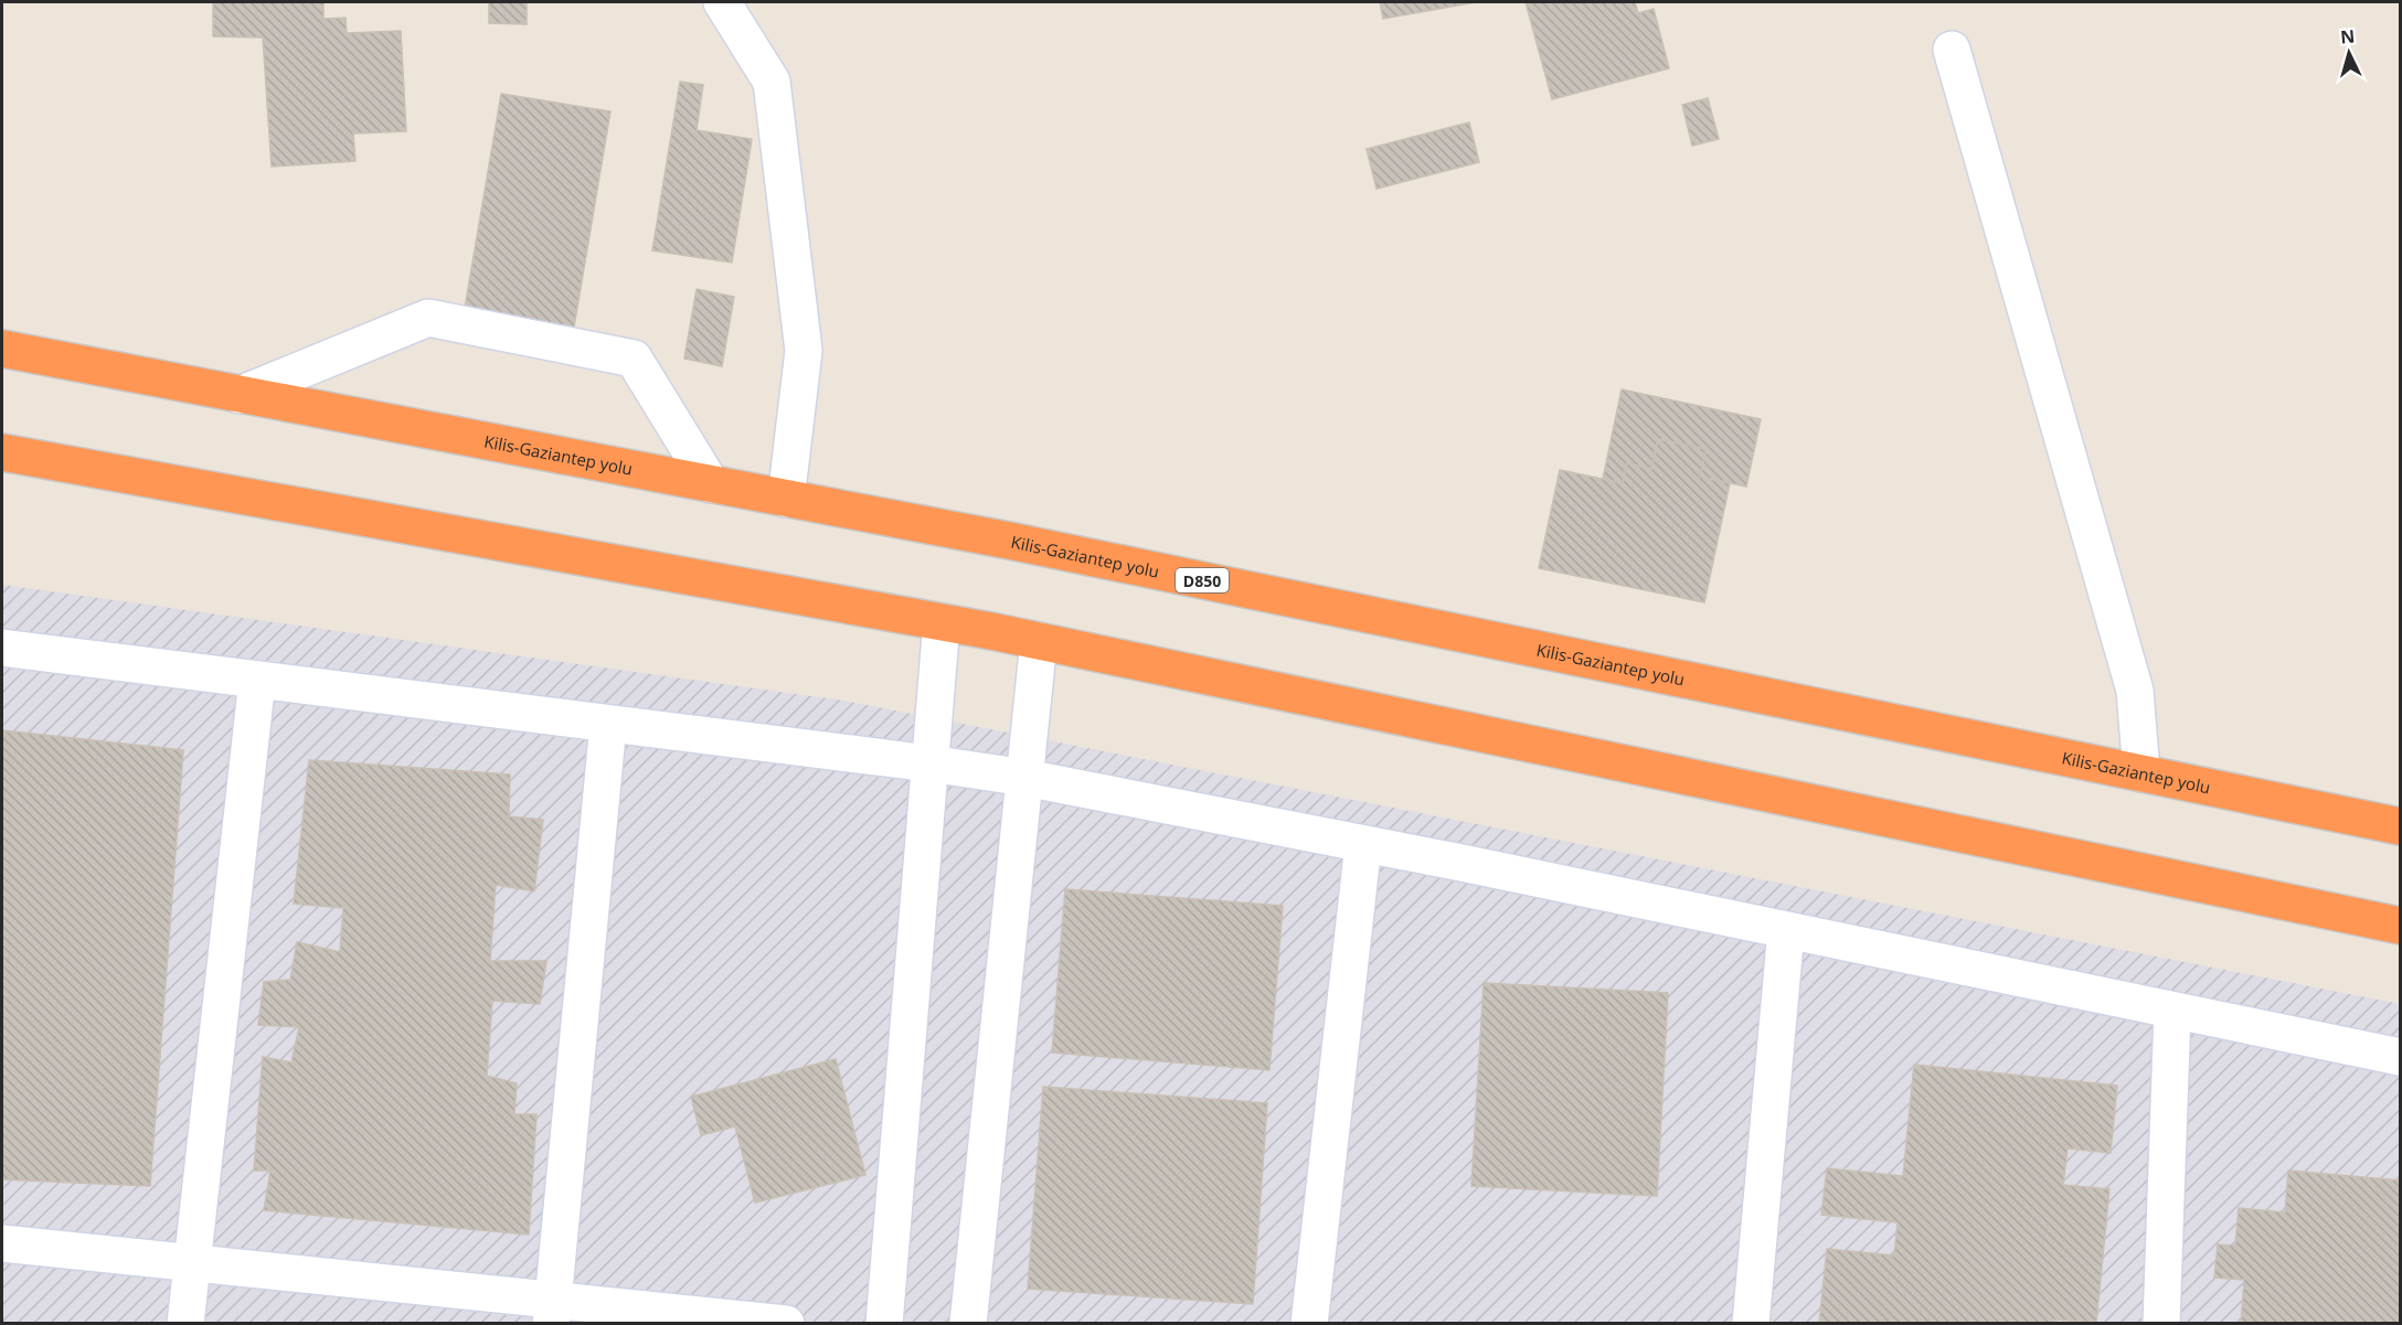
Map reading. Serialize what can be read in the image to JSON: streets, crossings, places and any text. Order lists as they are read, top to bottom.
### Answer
{
  "streets": {
    "highway": ["Kilis-Gaziantep yolu", "D850"]
  },
  "north": "top"
}
